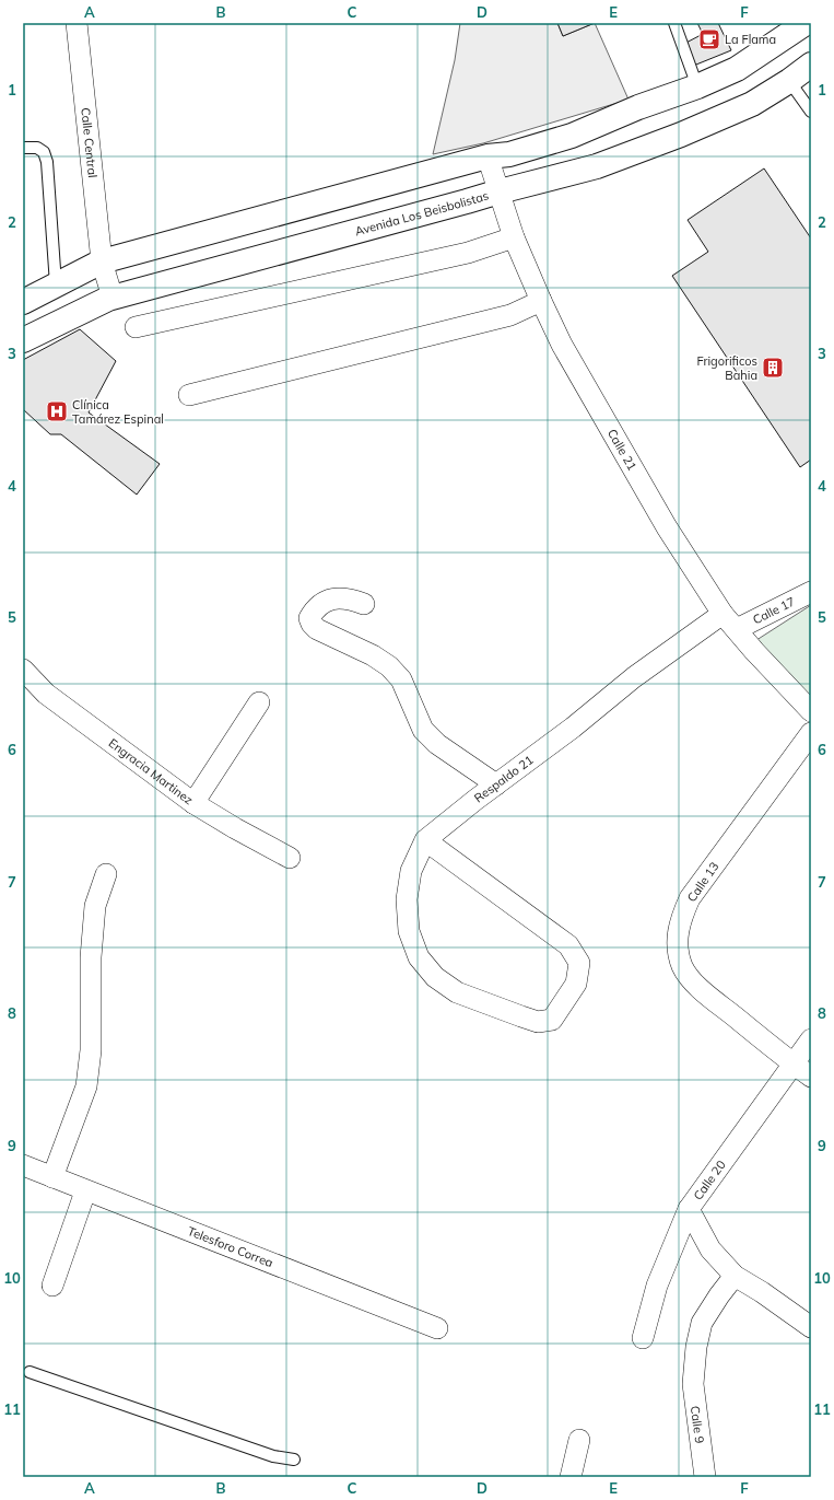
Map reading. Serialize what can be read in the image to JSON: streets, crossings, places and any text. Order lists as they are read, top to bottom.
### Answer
{
  "streets": {
    "main road": ["Avenida Los Beisbolistas"],
    "street": [
      "Calle Central",
      "Calle 21",
      "Calle 17",
      "Engracia Martinez",
      "Respaldo 21",
      "Calle 13",
      "Calle 20",
      "Telesforo Correa",
      "Calle 9"
    ]
  },
  "crossings": [
    ["Calle Central", "Avenida Los Beisbolistas"],
    ["Avenida Los Beisbolistas", "Calle 21"],
    ["Calle 21", "Calle 17"],
    ["Calle 21", "Respaldo 21"],
    ["Calle 13", "Calle 20"]
  ],
  "places": {
    "cafe": ["La Flama"],
    "building": ["Frigorificos Bahia"],
    "hospital": ["Clínica Tamárez Espinal"]
  },
  "grid": {
    "columns": [
      "A",
      "B",
      "C",
      "D",
      "E",
      "F"
    ],
    "rows": [
      "1",
      "2",
      "3",
      "4",
      "5",
      "6",
      "7",
      "8",
      "9",
      "10",
      "11"
    ]
  }
}
